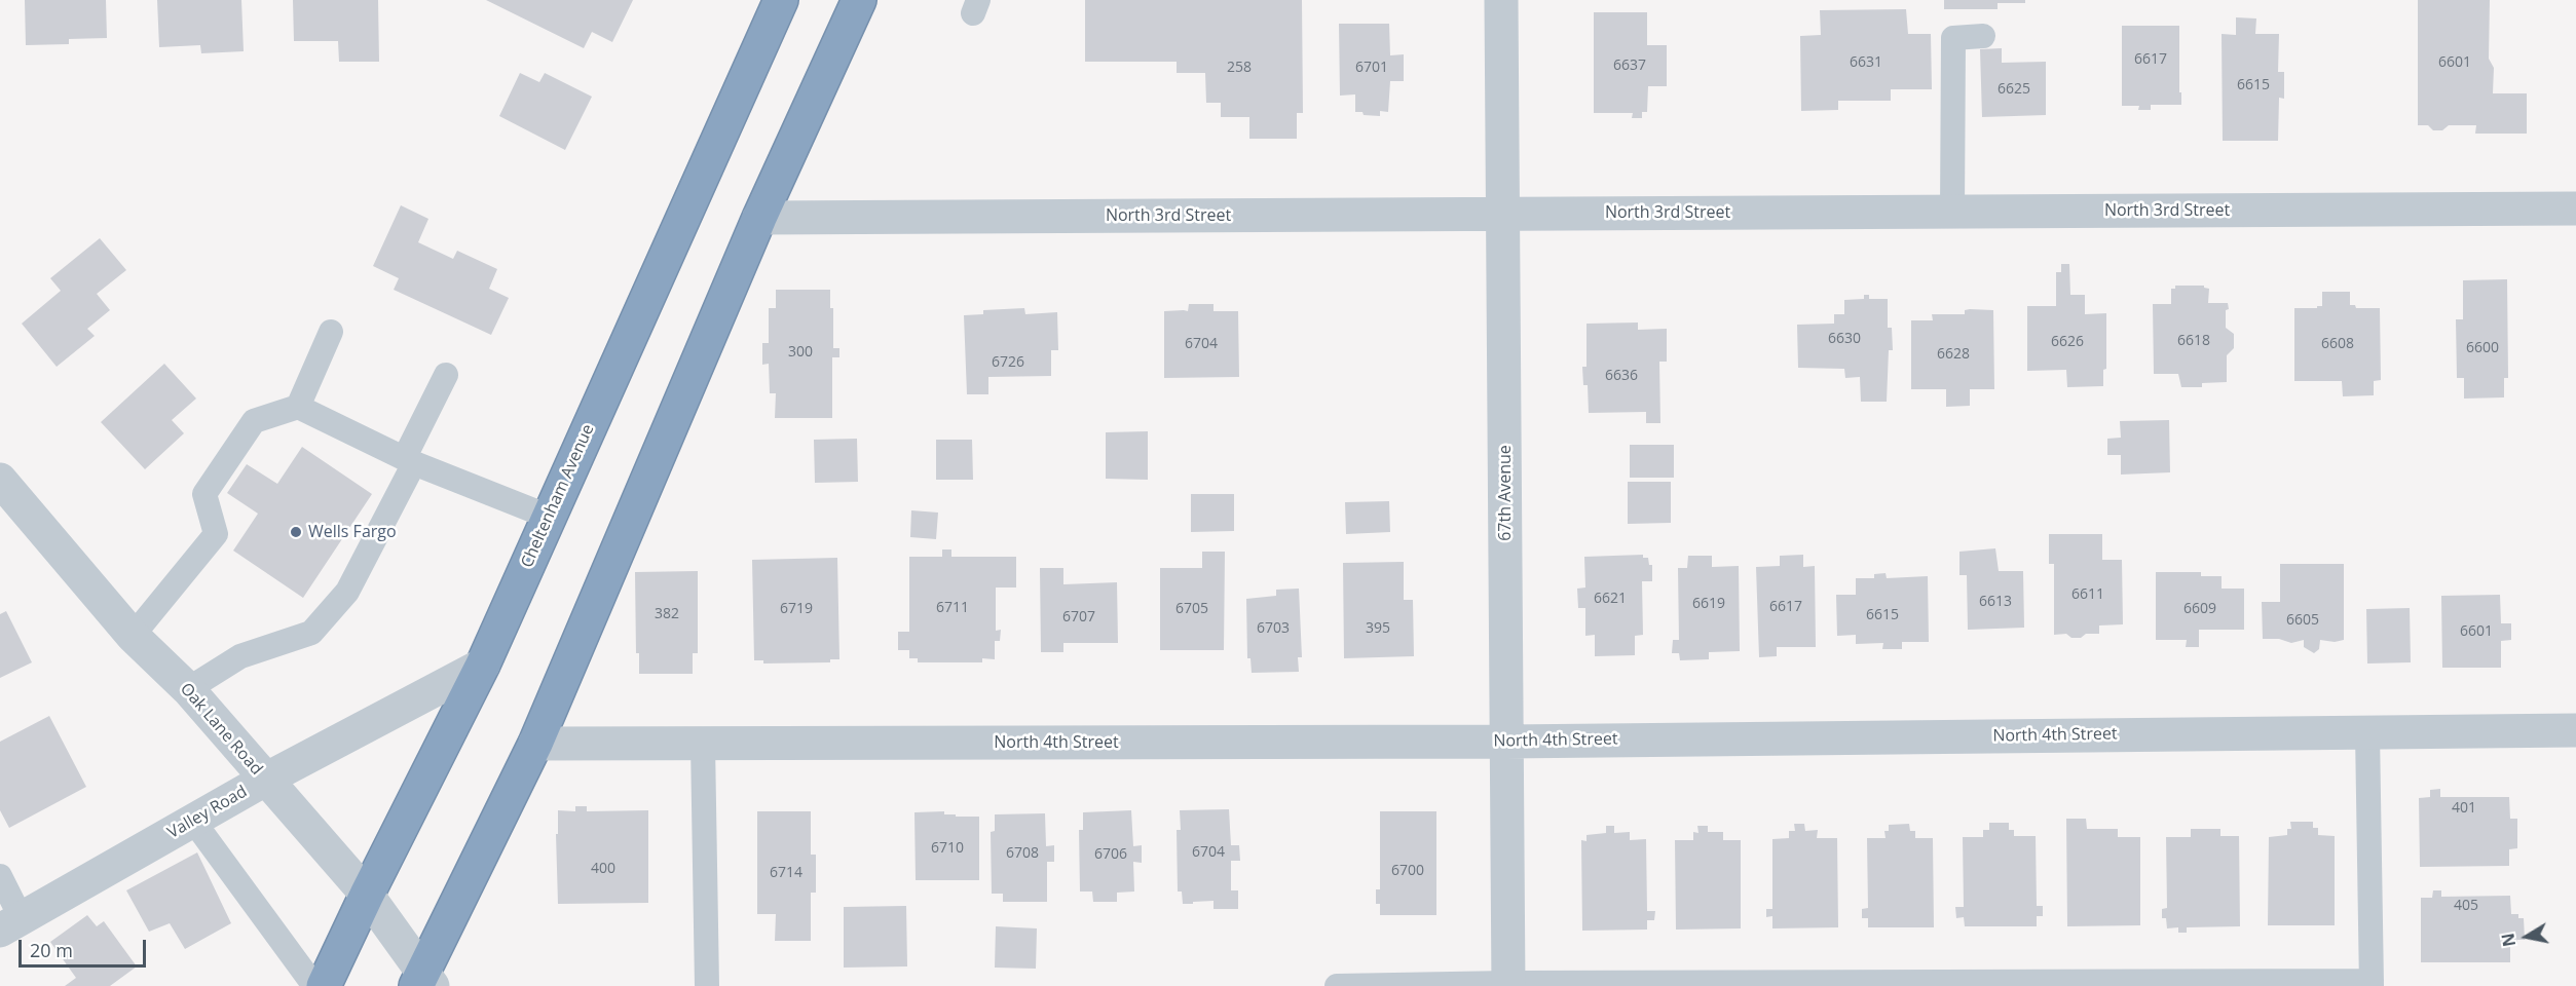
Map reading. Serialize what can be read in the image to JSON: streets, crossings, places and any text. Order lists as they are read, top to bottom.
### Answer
{
  "streets": {
    "highway": ["Cheltenham Avenue"],
    "street": [
      "North 3rd Street",
      "67th Avenue",
      "Oak Lane Road",
      "North 4th Street",
      "Valley Road"
    ]
  },
  "crossings": [
    ["North 3rd Street", "67th Avenue"],
    ["67th Avenue", "North 4th Street"],
    ["Cheltenham Avenue", "Oak Lane Road"],
    ["Cheltenham Avenue", "Valley Road"],
    ["Oak Lane Road", "Valley Road"]
  ],
  "places": ["Wells Fargo"],
  "house_numbers": [
    "6617",
    "6631",
    "6601",
    "6637",
    "258",
    "6701",
    "6615",
    "6625",
    "6630",
    "6618",
    "6626",
    "6704",
    "6608",
    "6600",
    "300",
    "6628",
    "6726",
    "6636",
    "6611",
    "6621",
    "6613",
    "6619",
    "6617",
    "6711",
    "6719",
    "6705",
    "6609",
    "382",
    "6615",
    "6707",
    "6605",
    "6703",
    "395",
    "6601",
    "401",
    "6710",
    "6704",
    "6708",
    "6706",
    "400",
    "6700",
    "6714",
    "405"
  ],
  "scale_bar": "20 m",
  "north": "left"
}
